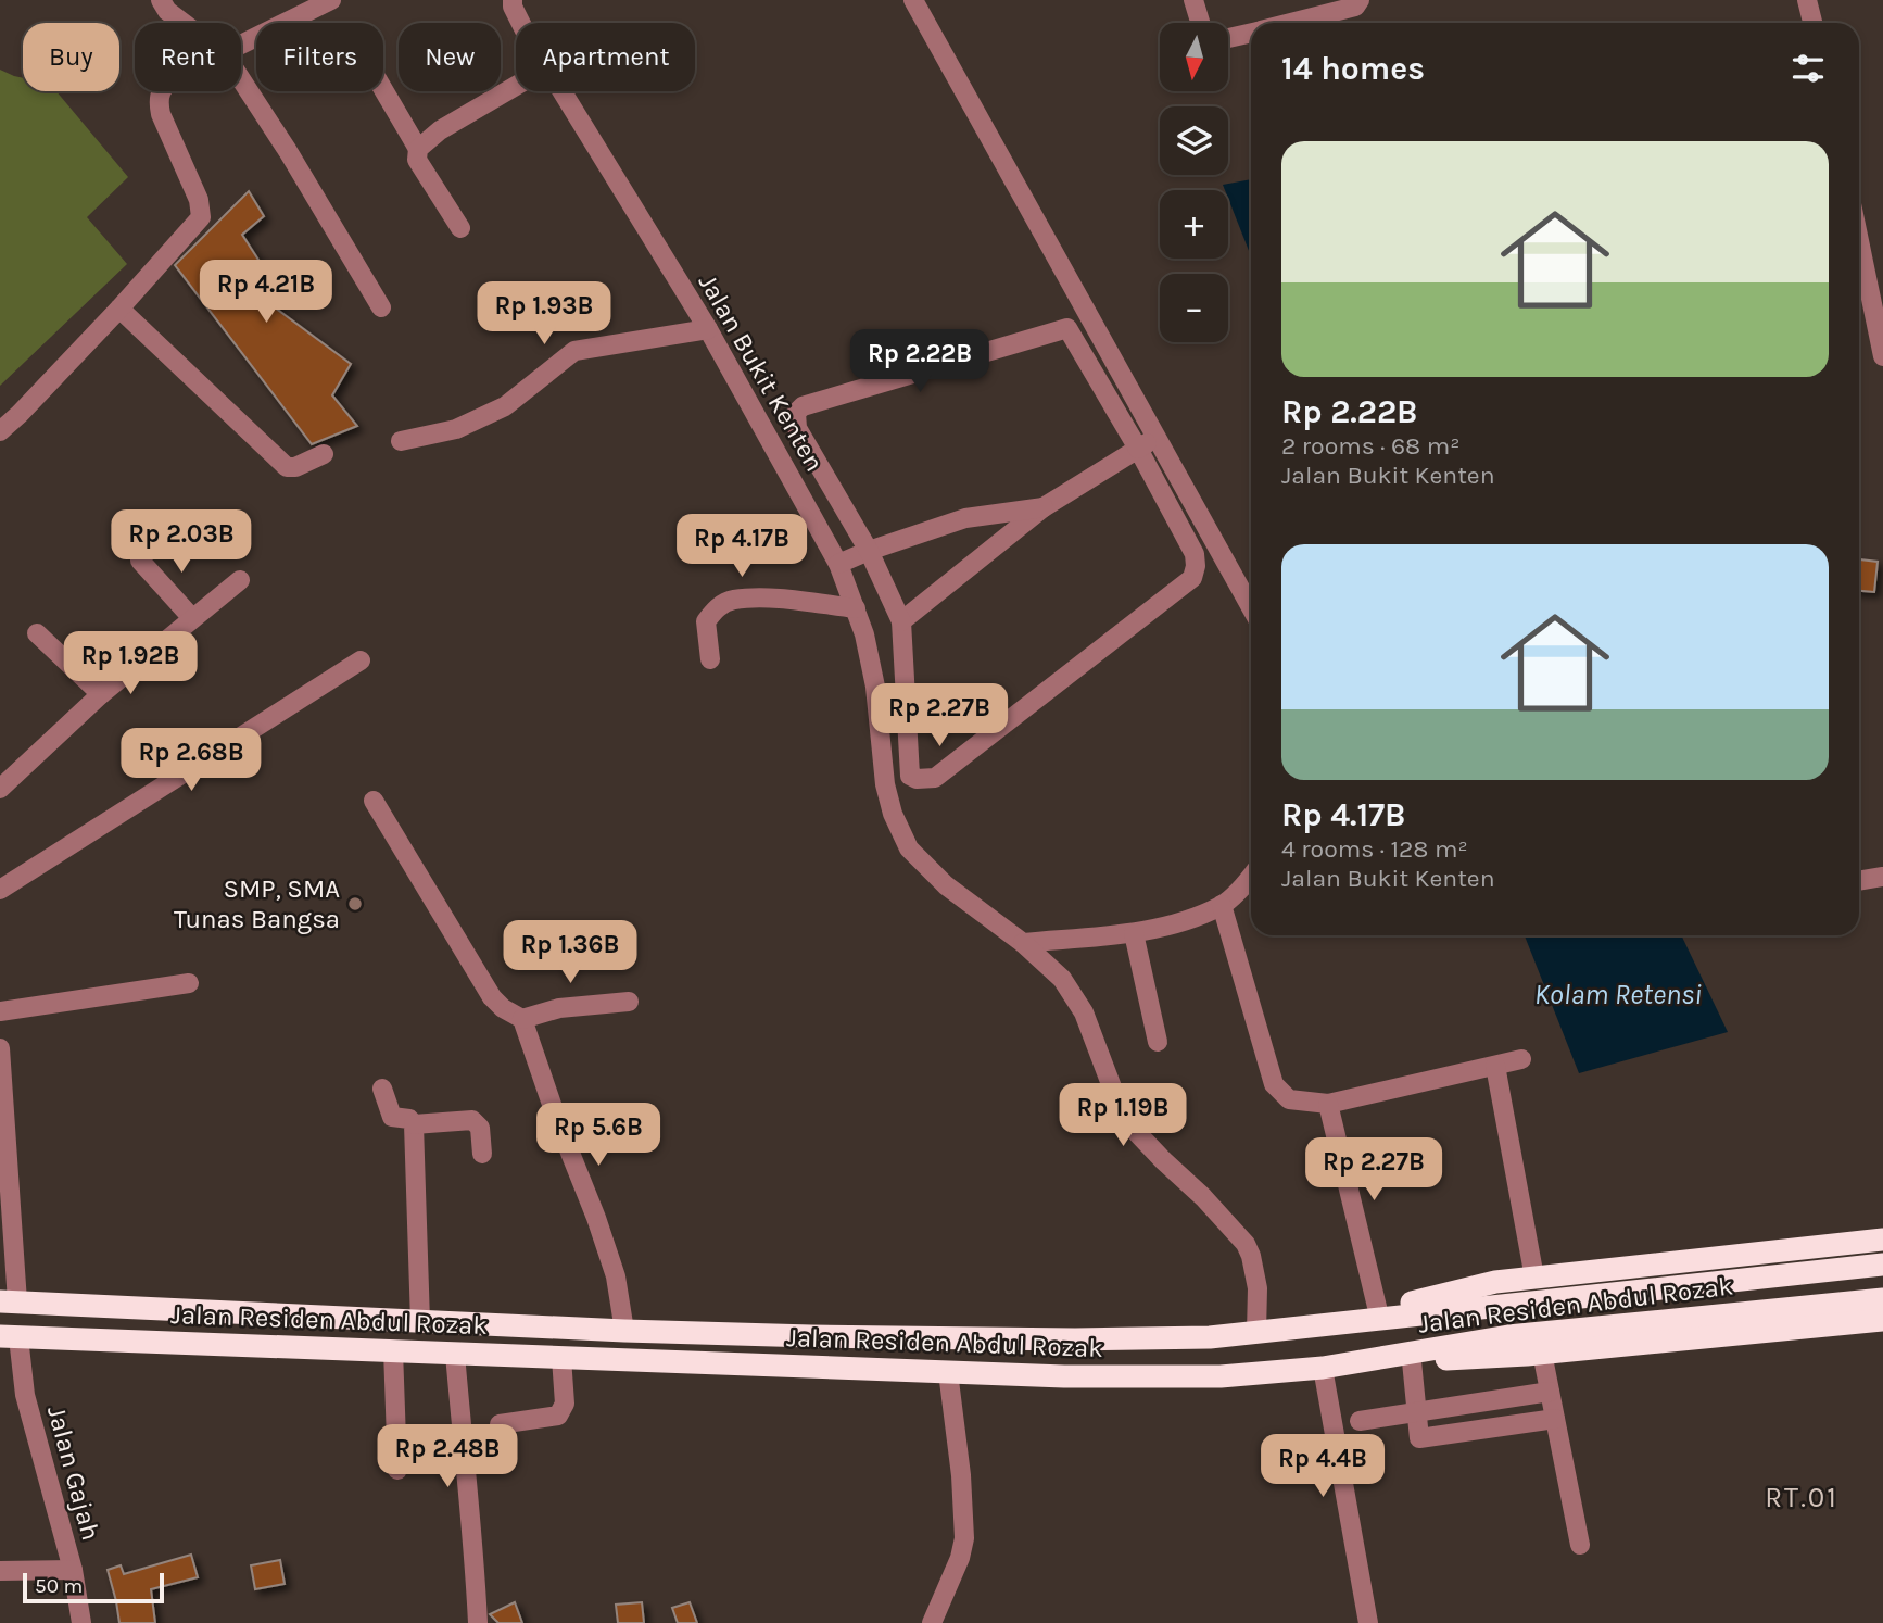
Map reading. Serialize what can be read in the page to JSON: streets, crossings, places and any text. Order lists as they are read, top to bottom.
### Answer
{
  "streets": {
    "highway": ["Jalan Residen Abdul Rozak"],
    "street": ["Jalan Bukit Kenten", "Jalan Gajah"]
  },
  "crossings": [
    ["Jalan Bukit Kenten", "Jalan Residen Abdul Rozak"],
    ["Jalan Residen Abdul Rozak", "Jalan Gajah"]
  ],
  "districts": ["RT.01"],
  "water": ["Kolam Retensi"],
  "places": ["SMP, SMA Tunas Bangsa"],
  "scale_bar": "50 m",
  "north": "bottom",
  "page": {
    "map_buttons": ["+", "−"],
    "chip": [
      "Buy",
      "Rent",
      "Filters",
      "New",
      "Apartment"
    ],
    "heading": "14 homes",
    "list": [
      {
        "name": "Rp 2.22B",
        "note": "2 rooms · 68 m² · Jalan Bukit Kenten"
      },
      {
        "name": "Rp 4.17B",
        "note": "4 rooms · 128 m² · Jalan Bukit Kenten"
      }
    ],
    "price": [
      "Rp 4.21B",
      "Rp 1.93B",
      "Rp 2.22B",
      "Rp 2.03B",
      "Rp 4.17B",
      "Rp 1.92B",
      "Rp 2.27B",
      "Rp 2.68B",
      "Rp 1.36B",
      "Rp 1.19B",
      "Rp 5.6B",
      "Rp 2.27B",
      "Rp 2.48B",
      "Rp 4.4B"
    ],
    "scale": "50 m"
  }
}
